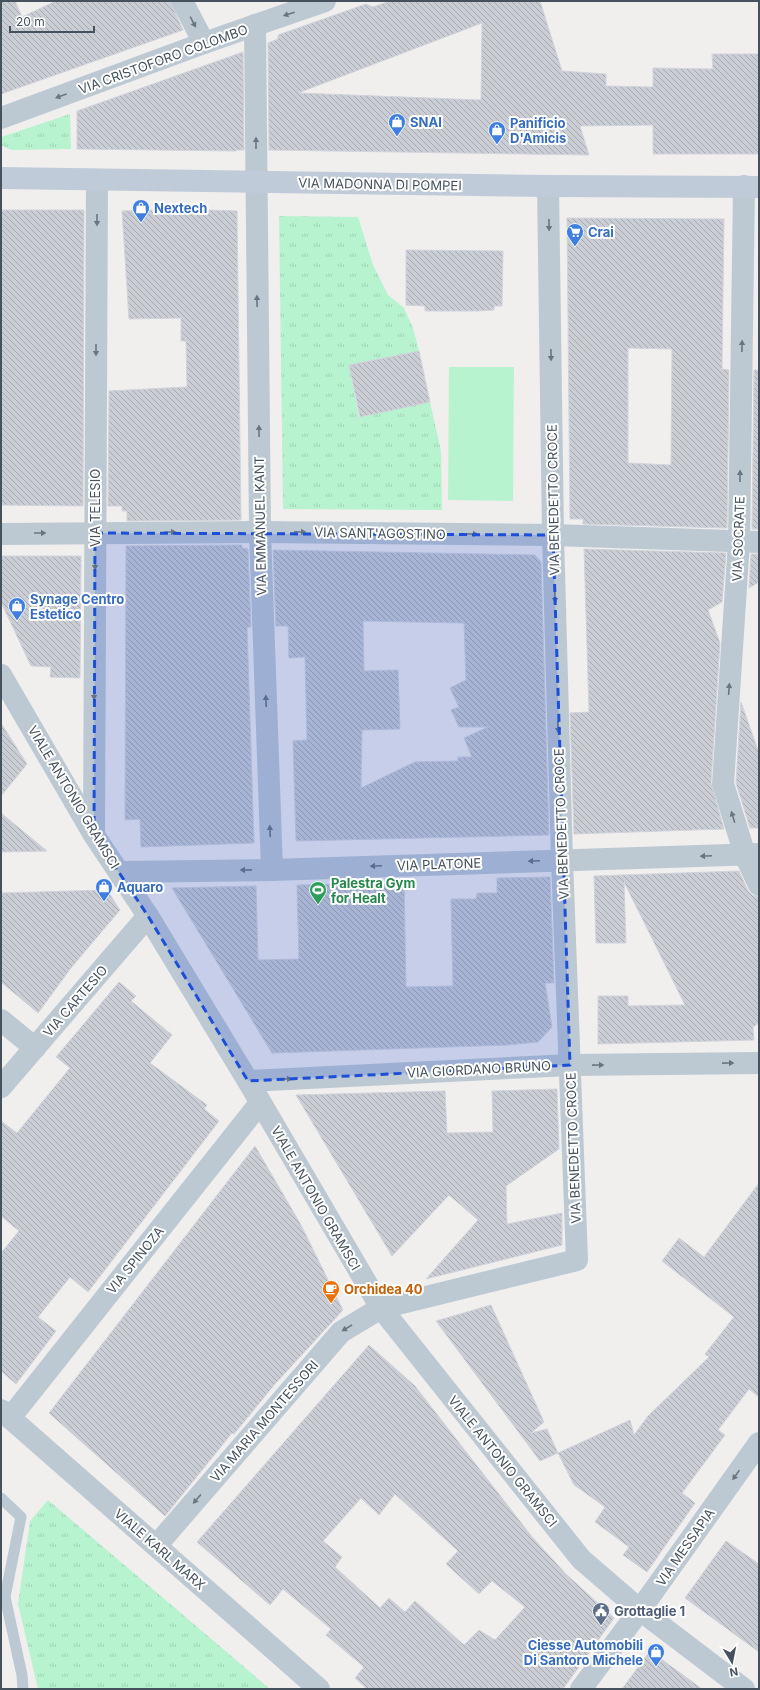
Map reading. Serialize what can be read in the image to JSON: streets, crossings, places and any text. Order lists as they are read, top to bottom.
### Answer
{
  "streets": {
    "street": [
      "VIA CRISTOFORO COLOMBO",
      "VIA MADONNA DI POMPEI",
      "VIA BENEDETTO CROCE",
      "VIA TELESIO",
      "VIA EMMANUEL KANT",
      "VIA SANT'AGOSTINO",
      "VIA SOCRATE",
      "VIALE ANTONIO GRAMSCI",
      "VIA PLATONE",
      "VIA CARTESIO",
      "VIA GIORDANO BRUNO",
      "VIA SPINOZA",
      "VIA MARIA MONTESSORI",
      "VIA MESSAPIA",
      "VIALE KARL MARX"
    ]
  },
  "crossings": [
    ["VIA CRISTOFORO COLOMBO", "VIA EMMANUEL KANT"],
    ["VIA MADONNA DI POMPEI", "VIA BENEDETTO CROCE"],
    ["VIA MADONNA DI POMPEI", "VIA TELESIO"],
    ["VIA MADONNA DI POMPEI", "VIA EMMANUEL KANT"],
    ["VIA MADONNA DI POMPEI", "VIA SOCRATE"],
    ["VIA BENEDETTO CROCE", "VIA SANT'AGOSTINO"],
    ["VIA BENEDETTO CROCE", "VIALE ANTONIO GRAMSCI"],
    ["VIA BENEDETTO CROCE", "VIA PLATONE"],
    ["VIA BENEDETTO CROCE", "VIA GIORDANO BRUNO"],
    ["VIA BENEDETTO CROCE", "VIA MARIA MONTESSORI"],
    ["VIA TELESIO", "VIA SANT'AGOSTINO"],
    ["VIA TELESIO", "VIALE ANTONIO GRAMSCI"],
    ["VIA EMMANUEL KANT", "VIA SANT'AGOSTINO"],
    ["VIA EMMANUEL KANT", "VIA PLATONE"],
    ["VIA SANT'AGOSTINO", "VIA SOCRATE"],
    ["VIA SOCRATE", "VIA PLATONE"],
    ["VIALE ANTONIO GRAMSCI", "VIA PLATONE"],
    ["VIALE ANTONIO GRAMSCI", "VIA CARTESIO"],
    ["VIALE ANTONIO GRAMSCI", "VIA GIORDANO BRUNO"],
    ["VIALE ANTONIO GRAMSCI", "VIA SPINOZA"],
    ["VIALE ANTONIO GRAMSCI", "VIA MARIA MONTESSORI"],
    ["VIALE ANTONIO GRAMSCI", "VIA MESSAPIA"],
    ["VIA SPINOZA", "VIALE KARL MARX"],
    ["VIA MARIA MONTESSORI", "VIALE KARL MARX"]
  ],
  "one_way": [
    "VIA CRISTOFORO COLOMBO",
    "VIA BENEDETTO CROCE",
    "VIA TELESIO",
    "VIA EMMANUEL KANT",
    "VIA SANT'AGOSTINO",
    "VIA SOCRATE",
    "VIA PLATONE",
    "VIA GIORDANO BRUNO",
    "VIA MARIA MONTESSORI",
    "VIA MESSAPIA"
  ],
  "places": {
    "shop": [
      "SNAI",
      "Panificio D'Amicis",
      "Nextech",
      "Synage Centro Estetico",
      "Aquaro",
      "Ciesse Automobili Di Santoro Michele"
    ],
    "supermarket": ["Crai"],
    "sports": ["Palestra Gym for Healt"],
    "cafe": ["Orchidea 40"],
    "public building": ["Grottaglie 1"]
  },
  "scale_bar": "20 m",
  "north": "bottom"
}
